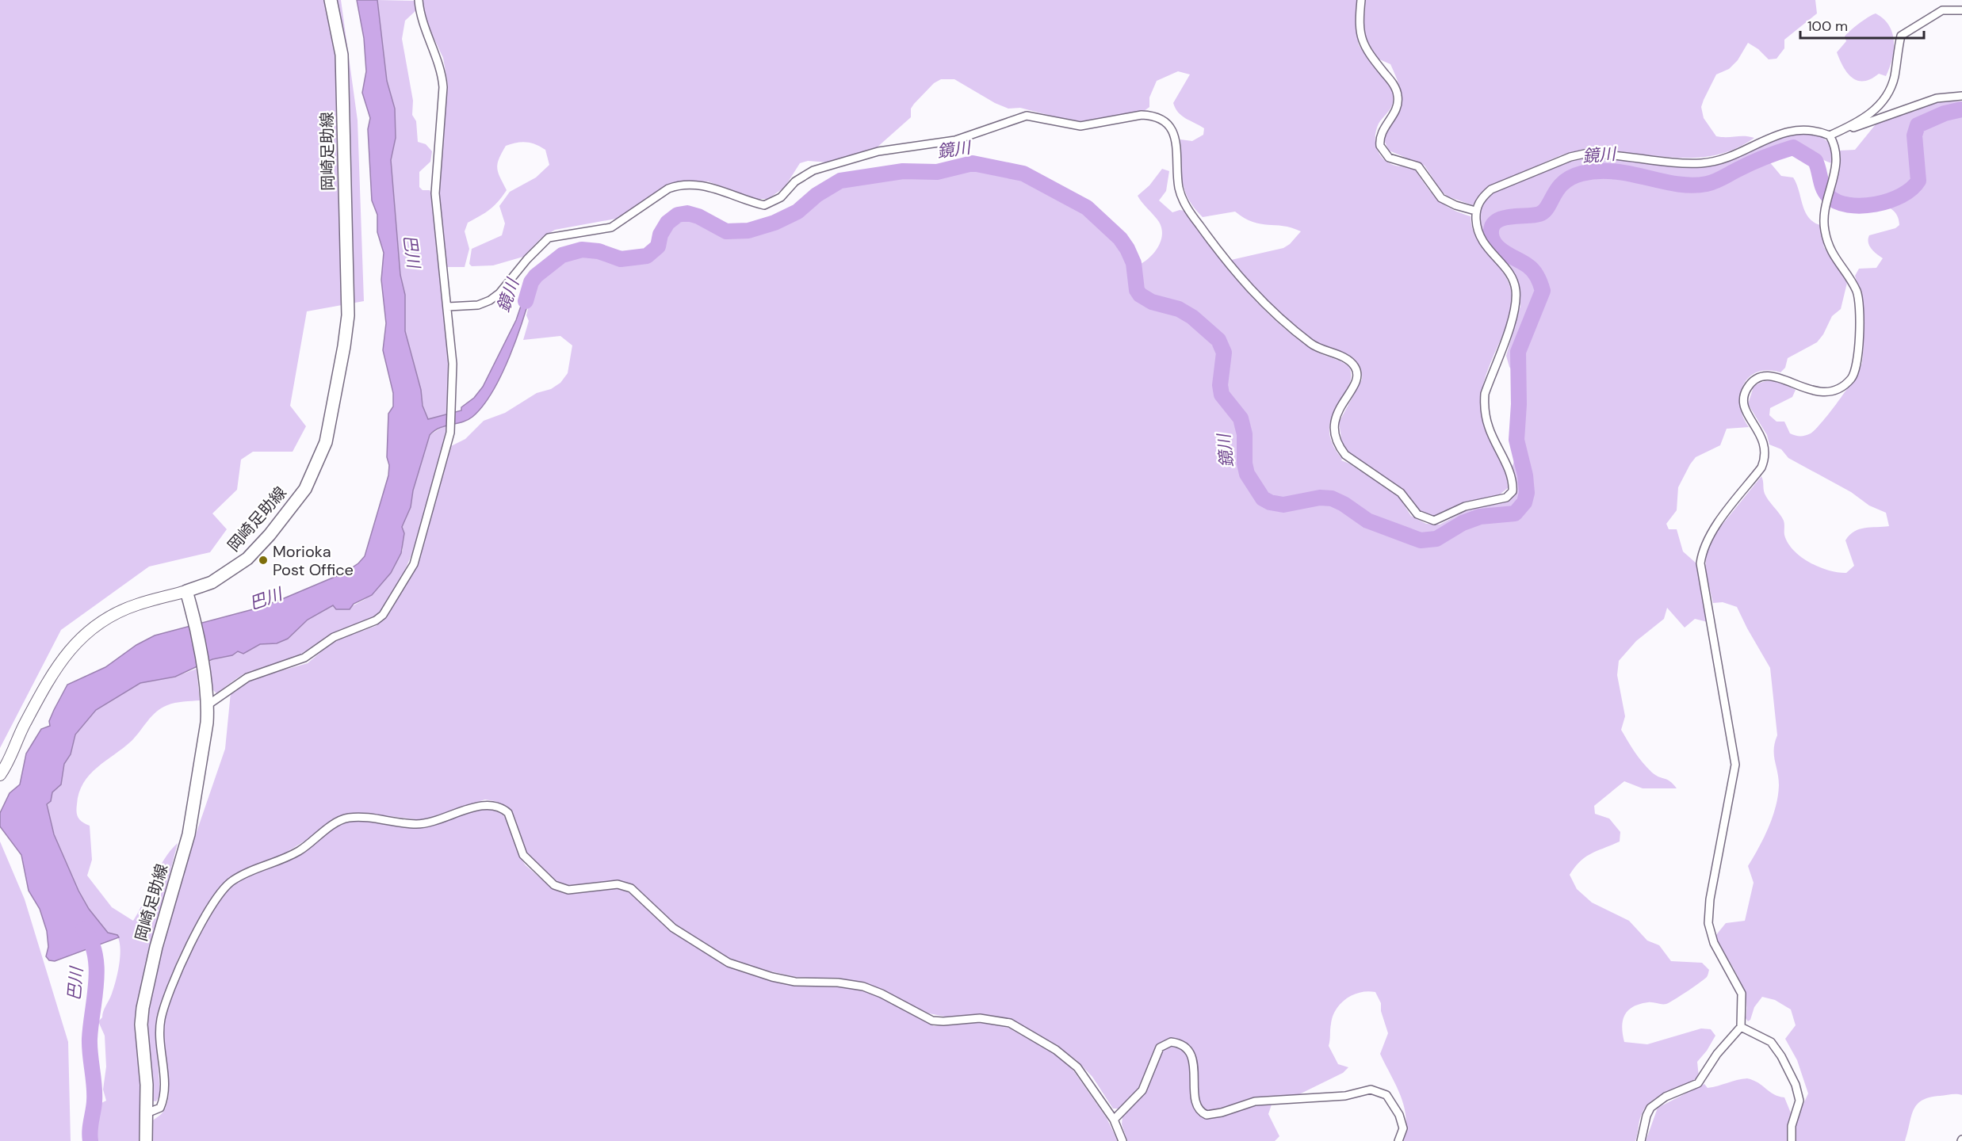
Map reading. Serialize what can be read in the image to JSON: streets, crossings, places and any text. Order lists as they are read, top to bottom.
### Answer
{
  "streets": {
    "main road": ["岡崎足助線"]
  },
  "water": ["鏡川", "巴川"],
  "places": ["Morioka Post Office"],
  "scale_bar": "100 m"
}
